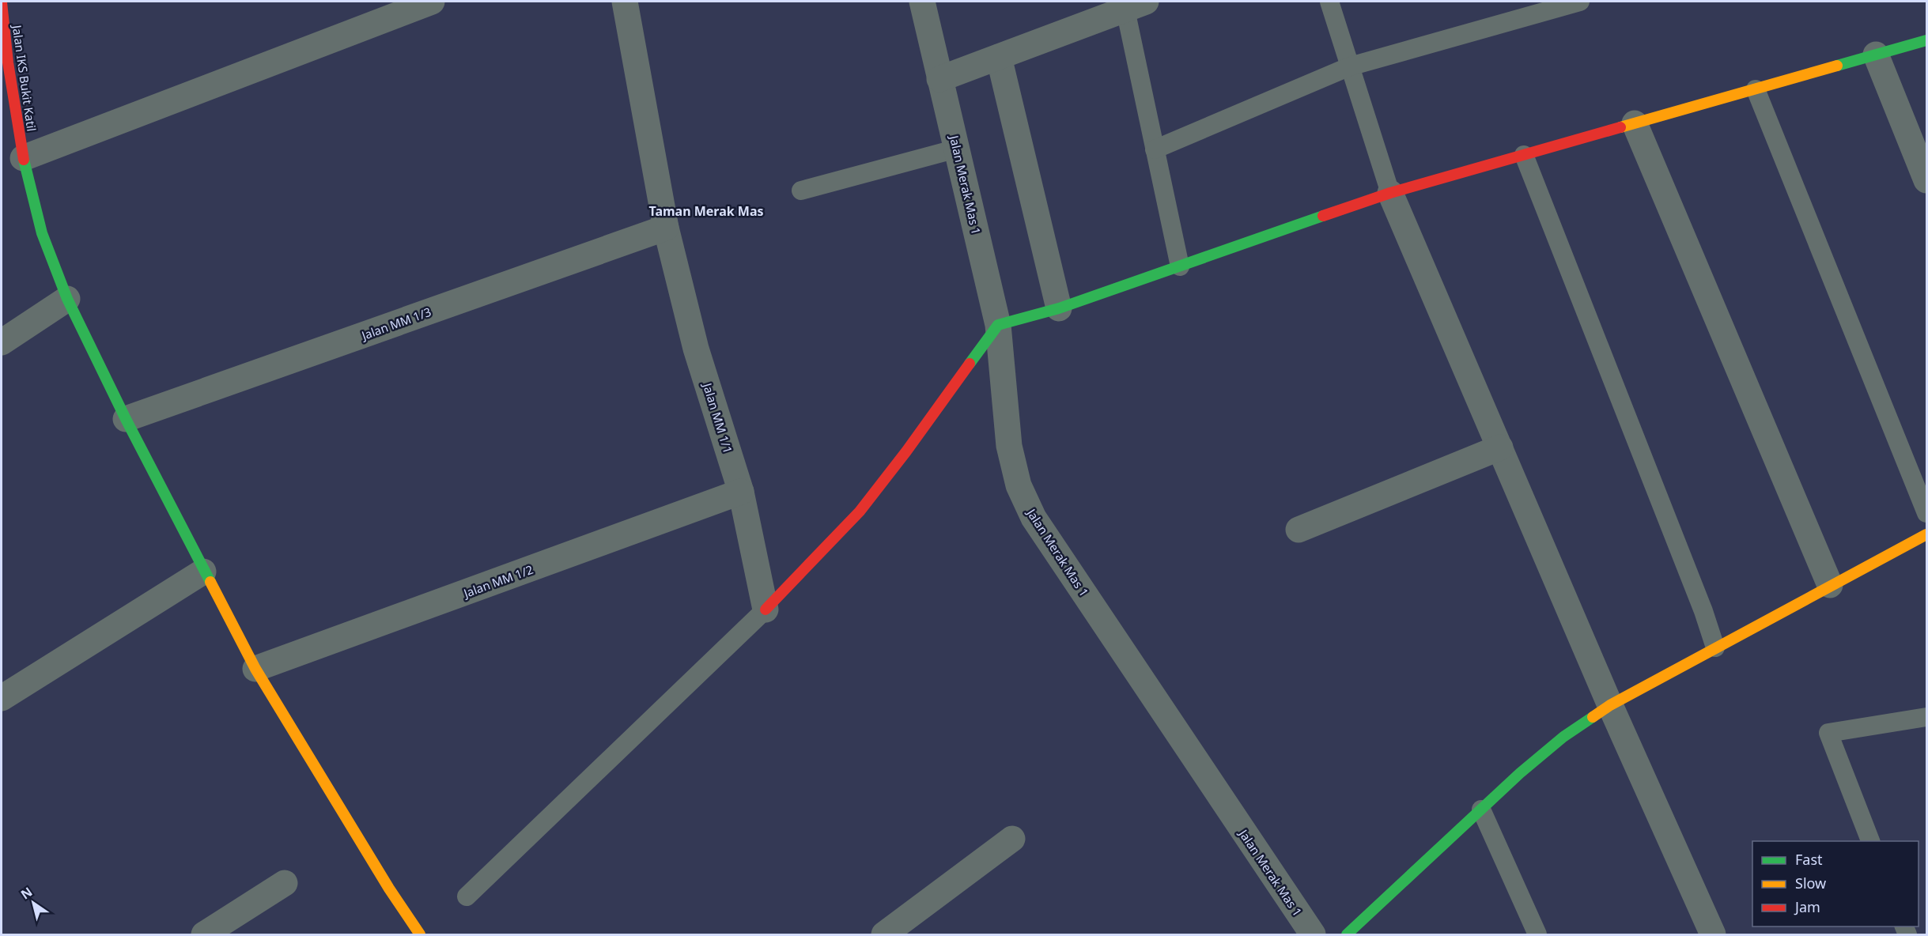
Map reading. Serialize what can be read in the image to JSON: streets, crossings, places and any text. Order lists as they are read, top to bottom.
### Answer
{
  "streets": {
    "street": [
      "Jalan IKS Bukit Katil",
      "Jalan Merak Mas 1",
      "Jalan MM 1/3",
      "Jalan MM 1/1",
      "Jalan MM 1/2"
    ]
  },
  "crossings": [
    ["Jalan IKS Bukit Katil", "Jalan MM 1/3"],
    ["Jalan IKS Bukit Katil", "Jalan MM 1/2"],
    ["Jalan MM 1/3", "Jalan MM 1/1"],
    ["Jalan MM 1/1", "Jalan MM 1/2"]
  ],
  "districts": ["Taman Merak Mas"],
  "legend": ["Fast", "Slow", "Jam"],
  "north": "top left"
}
